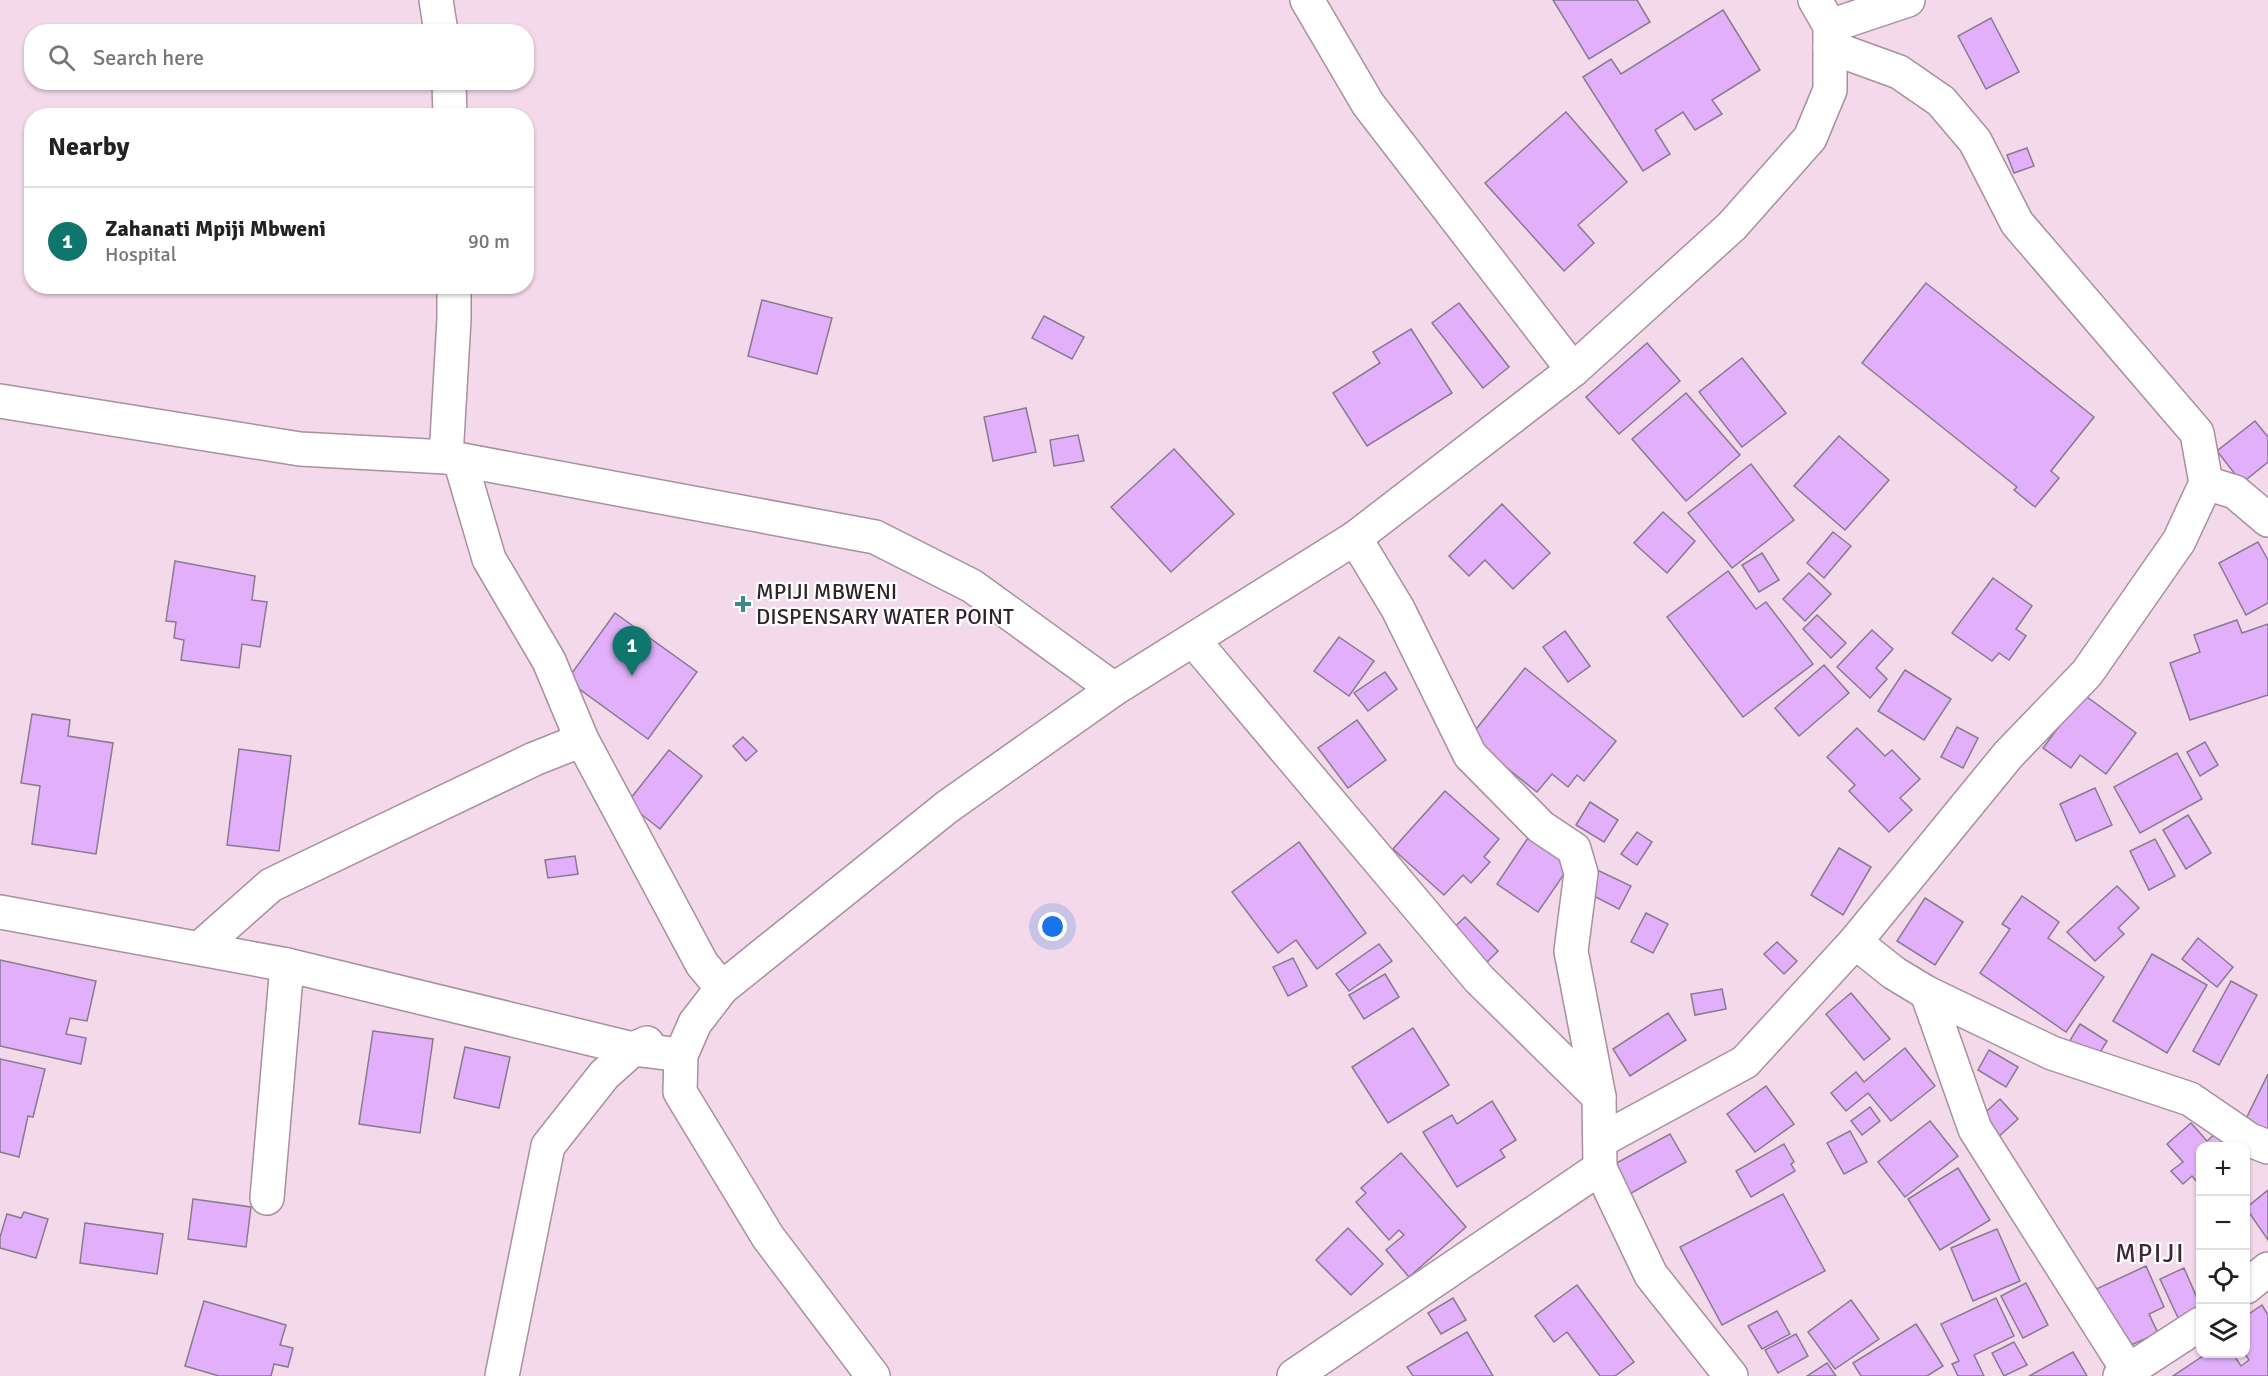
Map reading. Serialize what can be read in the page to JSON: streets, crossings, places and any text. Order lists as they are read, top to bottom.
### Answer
{
  "districts": ["MPIJI"],
  "places": {
    "health": ["MPIJI MBWENI DISPENSARY WATER POINT"]
  },
  "page": {
    "search": "Search here",
    "heading": "Nearby",
    "list": [
      {
        "mark": "1",
        "name": "Zahanati Mpiji Mbweni",
        "note": "Hospital",
        "value": "90 m"
      }
    ],
    "pins": "1",
    "map_buttons": ["+", "−"]
  }
}
